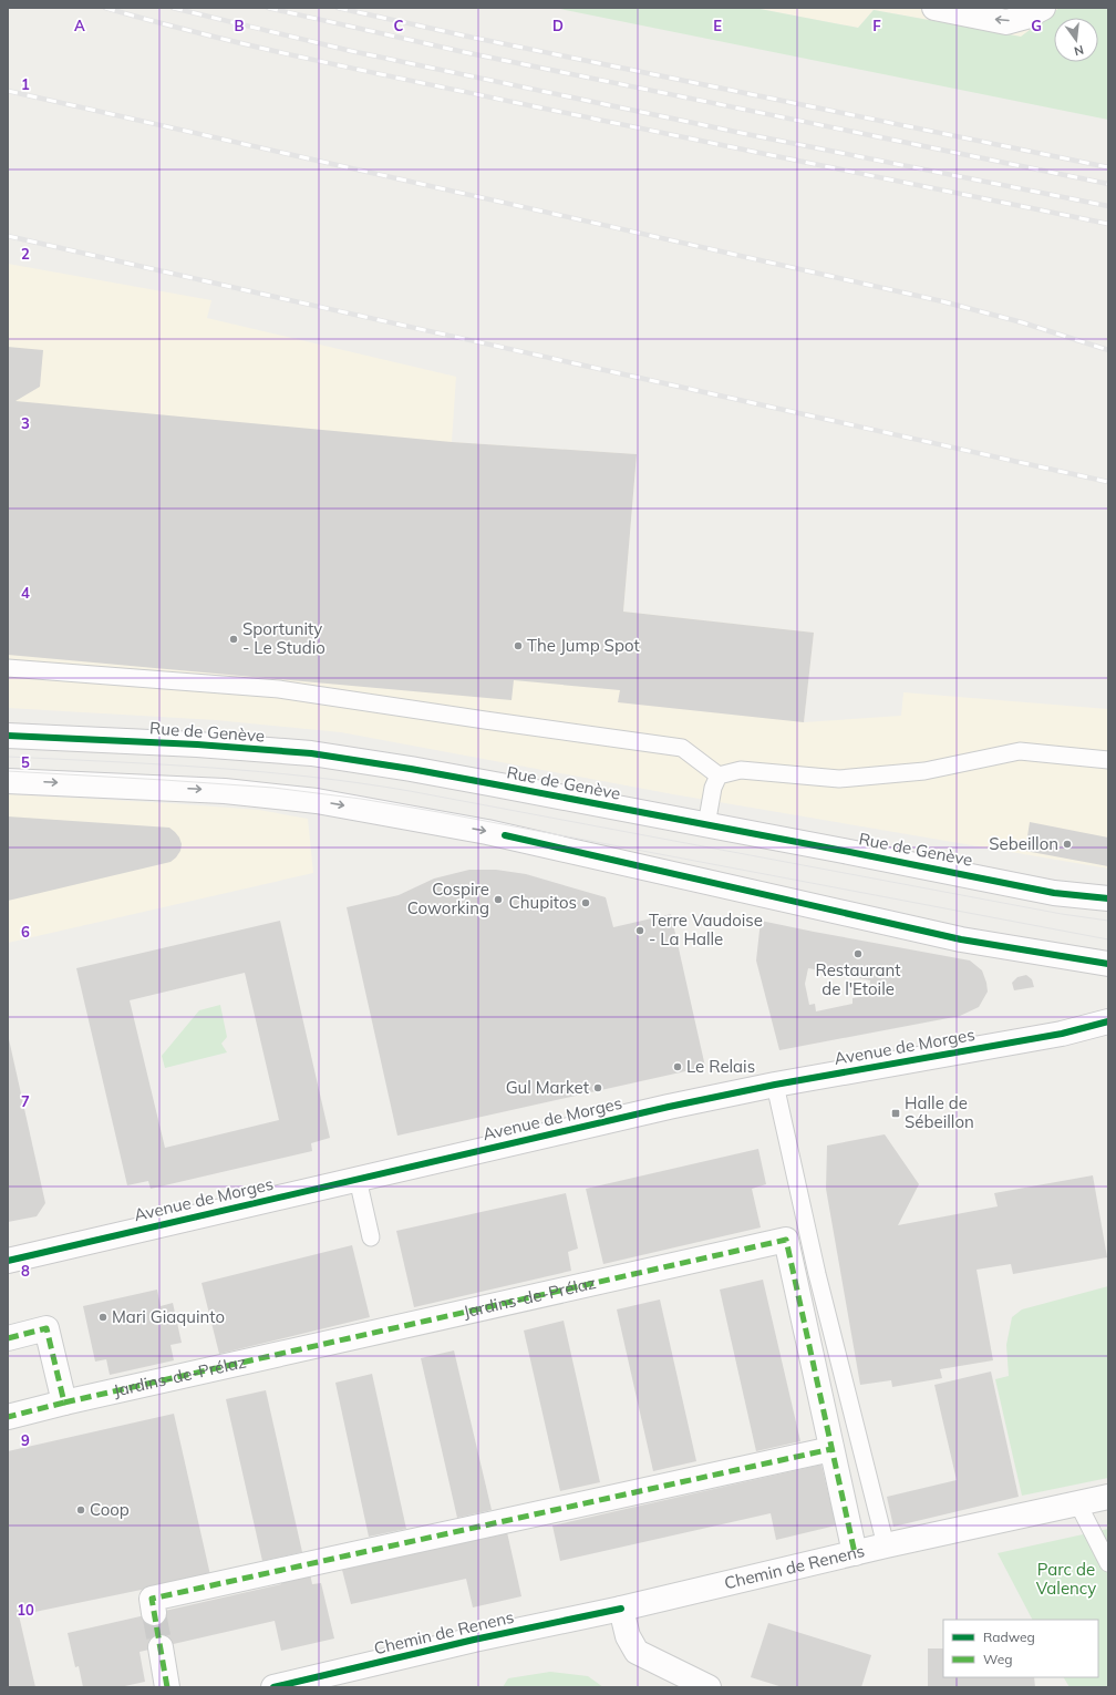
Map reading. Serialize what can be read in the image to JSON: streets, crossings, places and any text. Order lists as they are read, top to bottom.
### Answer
{
  "streets": {
    "main road": [
      "Rue de Genève",
      "Avenue de Morges",
      "Jardins-de-Prélaz",
      "Chemin de Renens"
    ]
  },
  "crossings": [
    ["Jardins-de-Prélaz", "Chemin de Renens"]
  ],
  "parks": ["Parc de Valency"],
  "places": {
    "other": [
      "Sportunity - Le Studio",
      "The Jump Spot",
      "Sebeillon",
      "Cospire Coworking",
      "Chupitos",
      "Terre Vaudoise - La Halle",
      "Restaurant de l'Etoile",
      "Le Relais",
      "Gul Market",
      "Mari Giaquinto",
      "Coop"
    ],
    "transit": ["Halle de Sébeillon"]
  },
  "legend": ["Radweg", "Weg"],
  "north": "bottom",
  "grid": {
    "columns": [
      "A",
      "B",
      "C",
      "D",
      "E",
      "F",
      "G"
    ],
    "rows": [
      "1",
      "2",
      "3",
      "4",
      "5",
      "6",
      "7",
      "8",
      "9",
      "10"
    ]
  }
}
